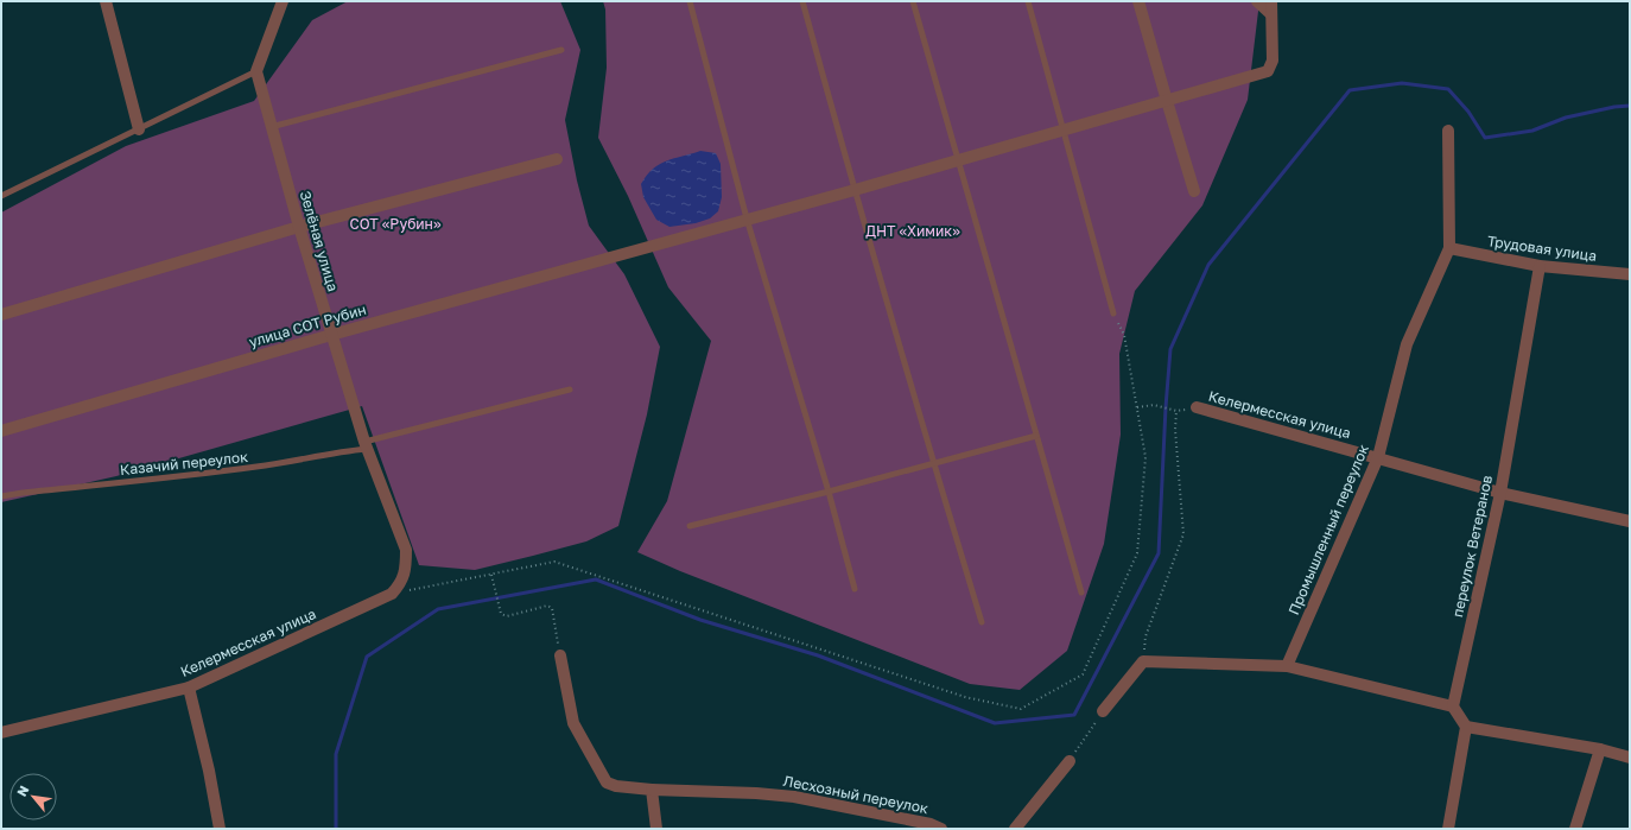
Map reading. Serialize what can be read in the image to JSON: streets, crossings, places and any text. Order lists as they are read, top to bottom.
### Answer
{
  "streets": {
    "street": [
      "Зелёная улица",
      "Трудовая улица",
      "улица СОТ Рубин",
      "Келермесская улица",
      "Промышленный переулок",
      "переулок Ветеранов",
      "Лесхозный переулок"
    ],
    "lane": ["Казачий переулок"]
  },
  "crossings": [
    ["Зелёная улица", "улица СОТ Рубин"],
    ["Зелёная улица", "Келермесская улица"],
    ["Зелёная улица", "Казачий переулок"],
    ["Трудовая улица", "Промышленный переулок"],
    ["Трудовая улица", "переулок Ветеранов"],
    ["Келермесская улица", "Промышленный переулок"],
    ["Келермесская улица", "переулок Ветеранов"]
  ],
  "parks": ["СОТ «Рубин»", "ДНТ «Химик»"],
  "north": "top left"
}
